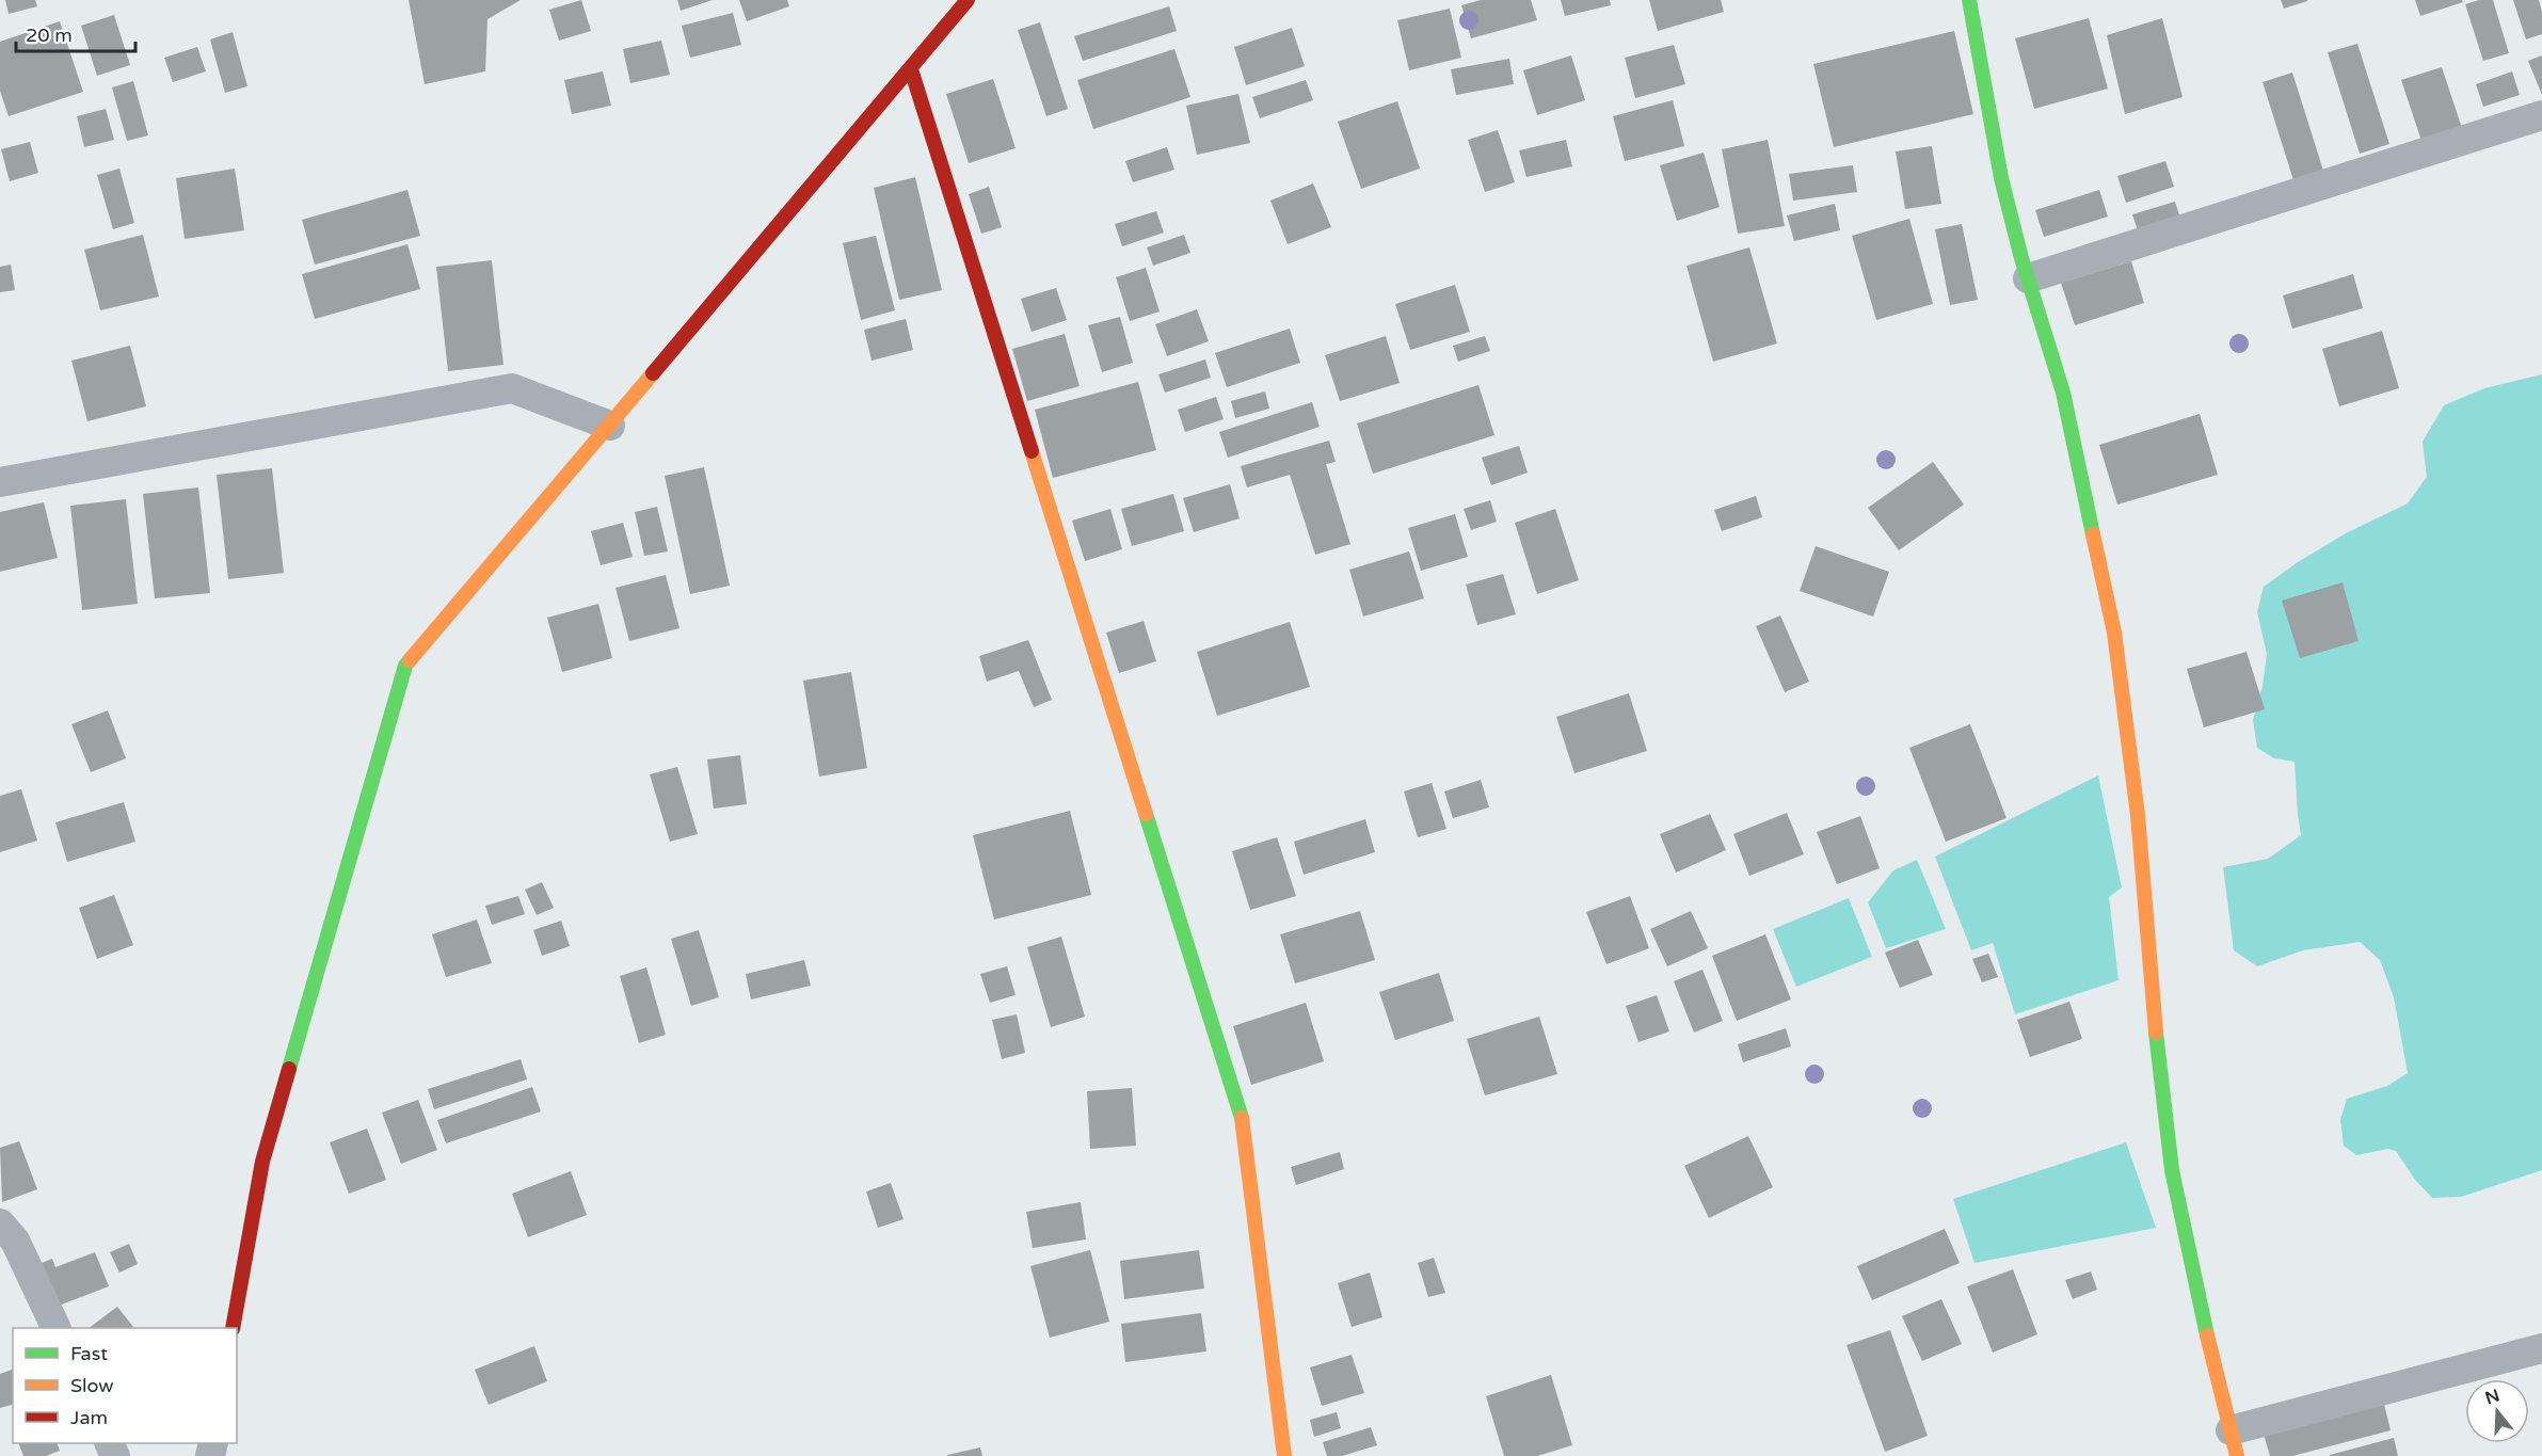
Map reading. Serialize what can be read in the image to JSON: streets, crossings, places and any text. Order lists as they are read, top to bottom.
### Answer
{
  "legend": ["Fast", "Slow", "Jam"],
  "scale_bar": "20 m",
  "north": "top"
}
